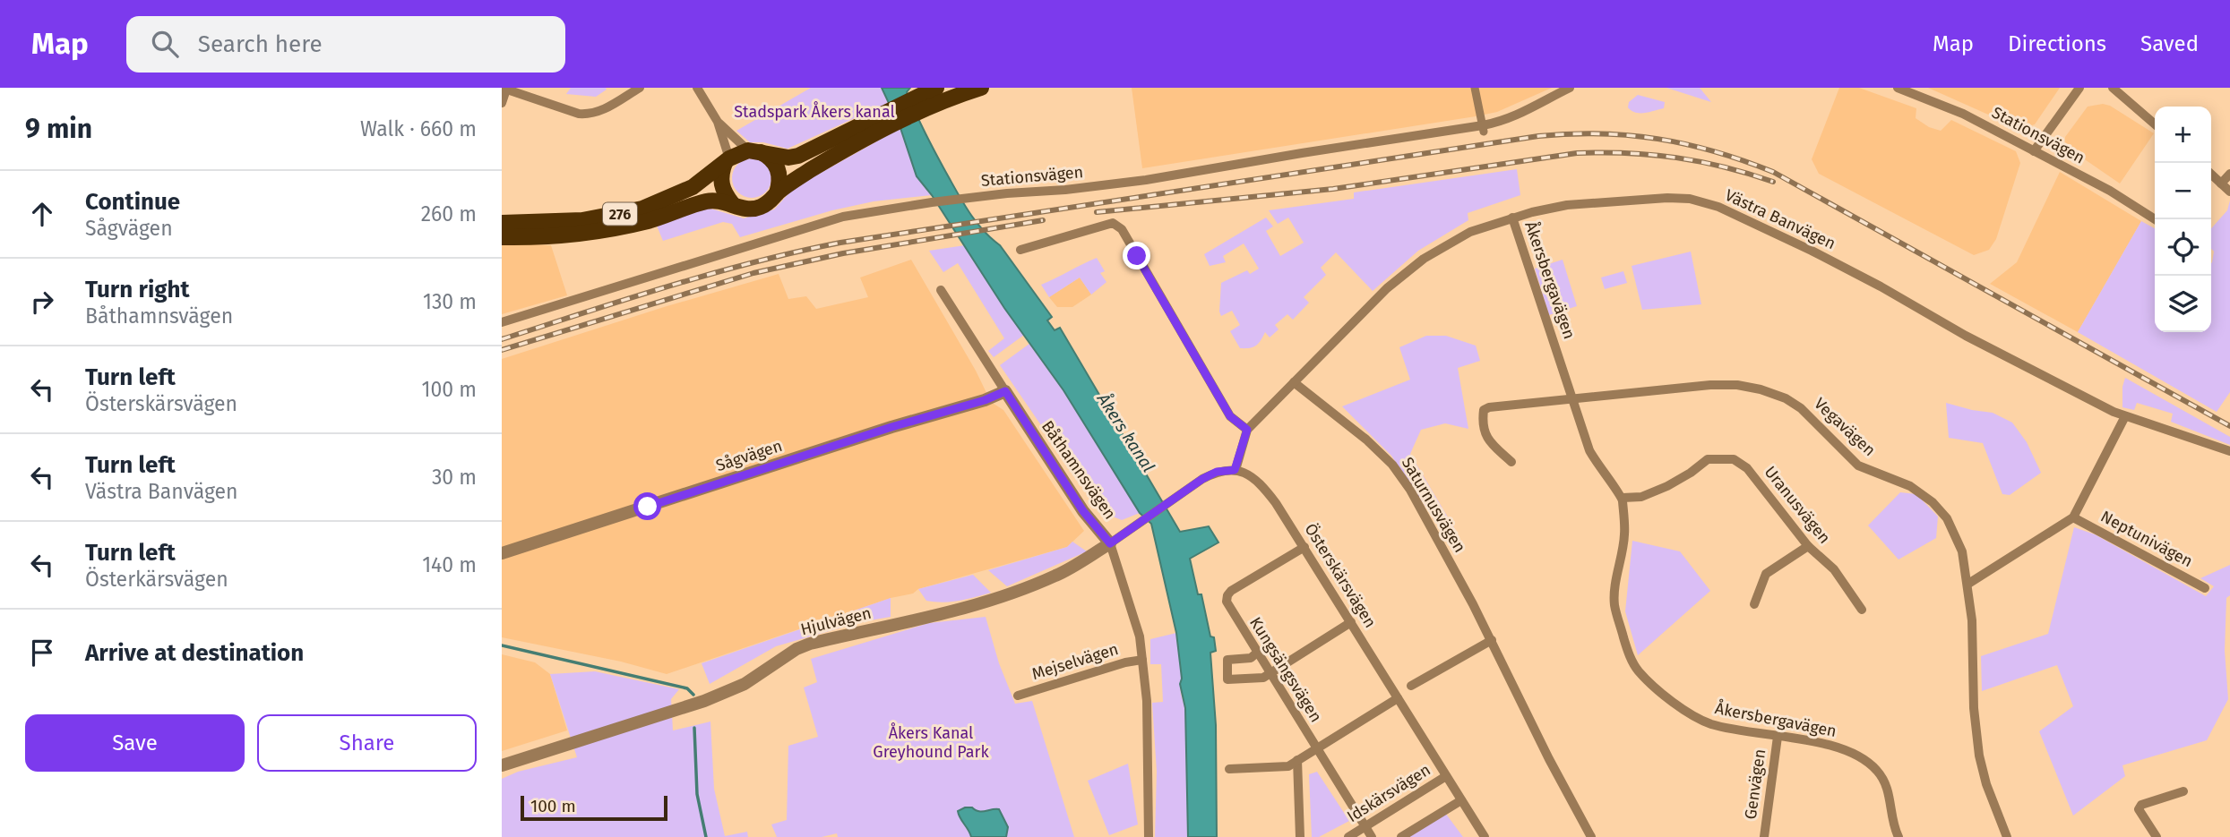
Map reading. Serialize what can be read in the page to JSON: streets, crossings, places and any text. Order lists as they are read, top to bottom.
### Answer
{
  "streets": {
    "main road": ["276"],
    "street": [
      "Stationsvägen",
      "Västra Banvägen",
      "Åkersbergavägen",
      "Vegavägen",
      "Sågvägen",
      "Båthamnsvägen",
      "Saturnusvägen",
      "Uranusvägen",
      "Neptunivägen",
      "Österskärsvägen",
      "Hjulvägen",
      "Mejselvägen",
      "Kungsängsvägen",
      "Genvägen",
      "Idskärsvägen"
    ]
  },
  "crossings": [
    ["Västra Banvägen", "Åkersbergavägen"],
    ["Västra Banvägen", "Saturnusvägen"],
    ["Västra Banvägen", "Neptunivägen"],
    ["Västra Banvägen", "Österskärsvägen"],
    ["Åkersbergavägen", "Vegavägen"],
    ["Åkersbergavägen", "Uranusvägen"],
    ["Åkersbergavägen", "Genvägen"],
    ["Sågvägen", "Båthamnsvägen"],
    ["Båthamnsvägen", "Hjulvägen"],
    ["Båthamnsvägen", "Mejselvägen"],
    ["Österskärsvägen", "Kungsängsvägen"],
    ["Österskärsvägen", "Idskärsvägen"],
    ["Kungsängsvägen", "Idskärsvägen"]
  ],
  "water": ["Åkers kanal"],
  "parks": ["Stadspark Åkers kanal", "Åkers Kanal Greyhound Park"],
  "scale_bar": "100 m",
  "page": {
    "header": "Map",
    "search": "Search here",
    "nav": ["Map", "Directions", "Saved"],
    "heading": ["9 min", "Walk · 660 m"],
    "map_buttons": ["+", "−"],
    "list": [
      ["Continue", "Sågvägen", "260 m"],
      ["Turn right", "Båthamnsvägen", "130 m"],
      ["Turn left", "Österskärsvägen", "100 m"],
      ["Turn left", "Västra Banvägen", "30 m"],
      ["Turn left", "Österkärsvägen", "140 m"],
      "Arrive at destination"
    ],
    "buttons": ["Save", "Share"],
    "scale": "100 m"
  }
}
